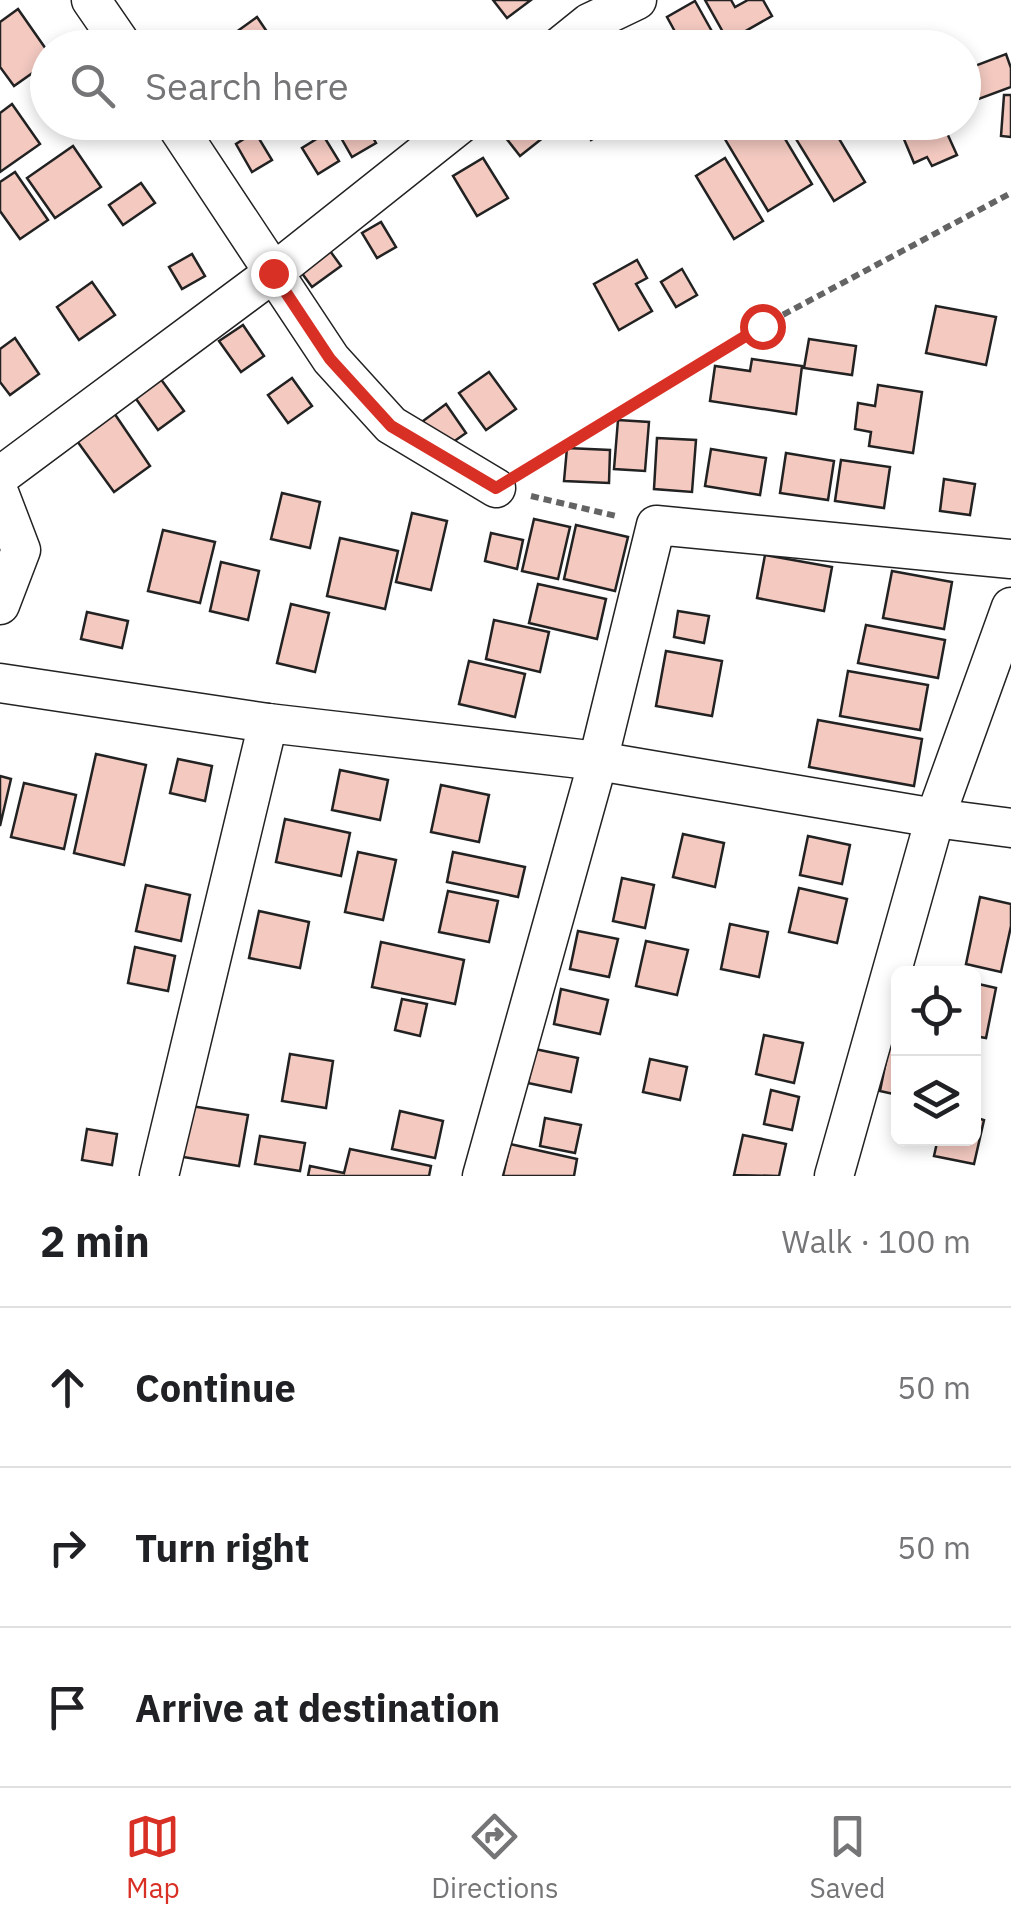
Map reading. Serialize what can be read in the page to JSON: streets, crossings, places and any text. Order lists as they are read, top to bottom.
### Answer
{
  "page": {
    "search": "Search here",
    "heading": ["2 min", "Walk · 100 m"],
    "list": [
      ["Continue", "50 m"],
      ["Turn right", "50 m"],
      "Arrive at destination"
    ],
    "nav": ["Map", "Directions", "Saved"]
  }
}
